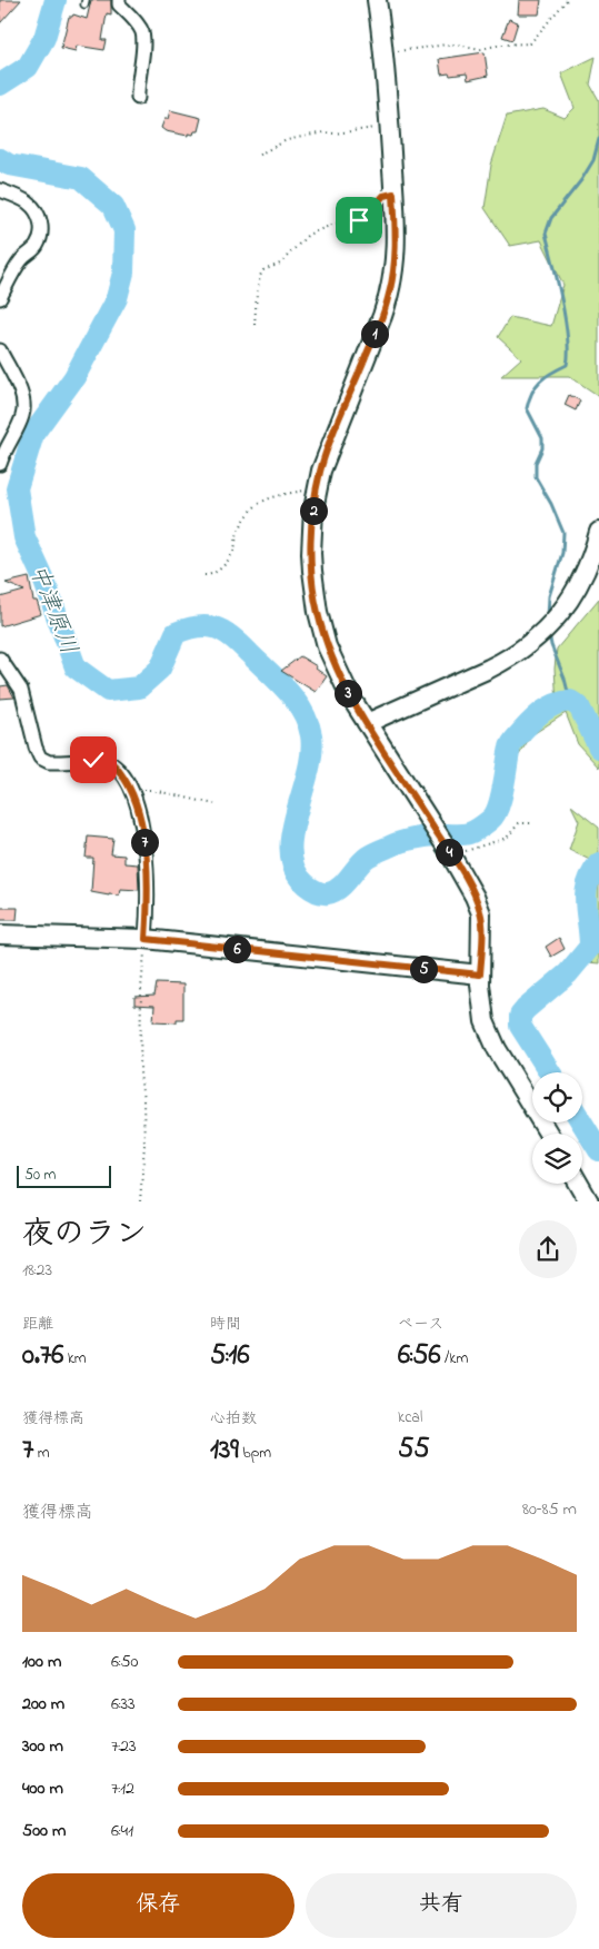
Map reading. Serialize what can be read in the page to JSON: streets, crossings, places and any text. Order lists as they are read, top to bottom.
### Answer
{
  "water": ["中津原川"],
  "scale_bar": "50 m",
  "page": {
    "pins": [
      "1",
      "2",
      "3",
      "7",
      "4",
      "6",
      "5"
    ],
    "scale": "50 m",
    "heading": ["夜のラン", "18:23"],
    "stats": [
      ["距離", "0.76 km"],
      ["時間", "5:16"],
      ["ペース", "6:56 /km"],
      ["獲得標高", "7 m"],
      ["心拍数", "139 bpm"],
      ["kcal", "55"]
    ],
    "chart": ["獲得標高", "80–85 m"],
    "list": [
      {
        "name": "100 m",
        "note": "6:50"
      },
      {
        "name": "200 m",
        "note": "6:33"
      },
      {
        "name": "300 m",
        "note": "7:23"
      },
      {
        "name": "400 m",
        "note": "7:12"
      },
      {
        "name": "500 m",
        "note": "6:41"
      }
    ],
    "buttons": ["保存", "共有"]
  }
}
